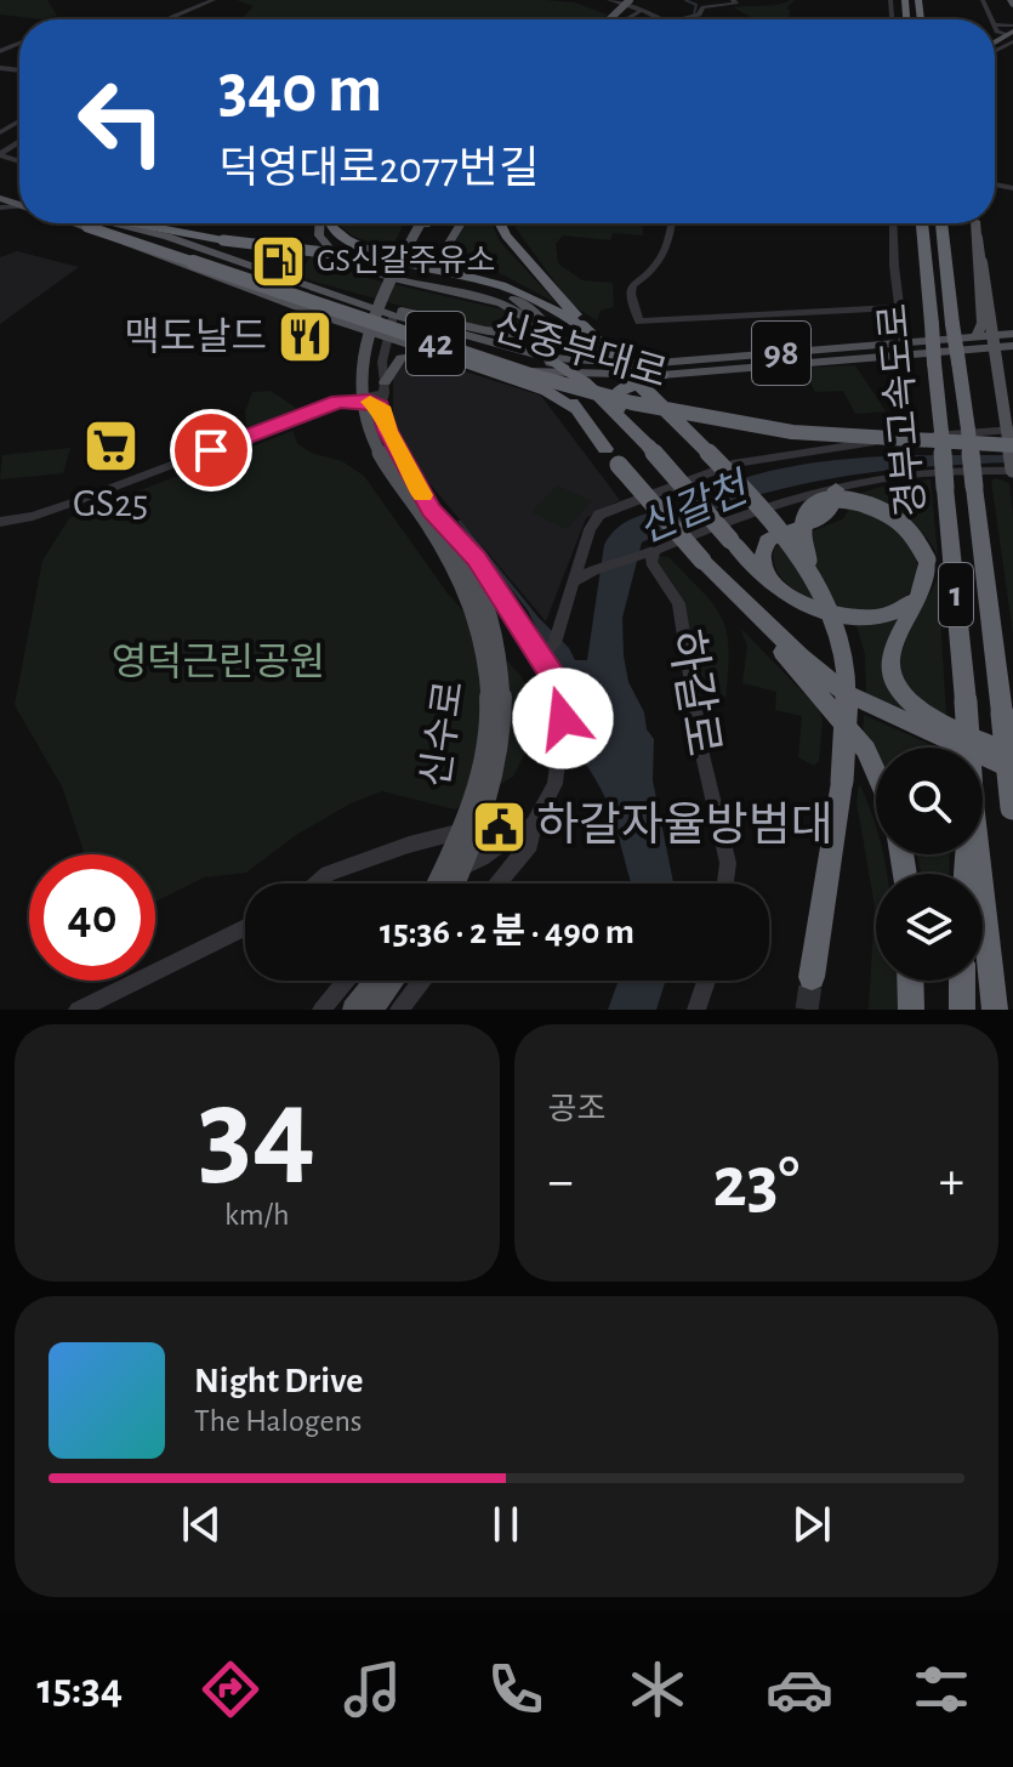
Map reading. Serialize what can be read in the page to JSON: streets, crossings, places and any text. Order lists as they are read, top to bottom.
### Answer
{
  "streets": {
    "highway": [
      "42",
      "신중부대로",
      "경부고속도로",
      "1"
    ],
    "main road": ["98", "신수로"],
    "street": ["하갈로"]
  },
  "crossings": [
    ["42", "신중부대로"],
    ["42", "98"],
    ["신중부대로", "98"]
  ],
  "water": ["신갈천"],
  "parks": ["영덕근린공원"],
  "places": {
    "fuel station": ["GS신갈주유소"],
    "restaurant": ["맥도날드"],
    "supermarket": ["GS25"],
    "public building": ["하갈자율방범대"]
  },
  "page": {
    "turn": ["340 m", "덕영대로2077번길"],
    "limit": "40",
    "trip": "15:36 · 2 분 · 490 m",
    "tile": [
      ["34", "km/h"],
      "공조"
    ],
    "heat": ["−", "23°", "+"],
    "song": ["Night Drive", "The Halogens"],
    "tabs": "15:34"
  }
}
